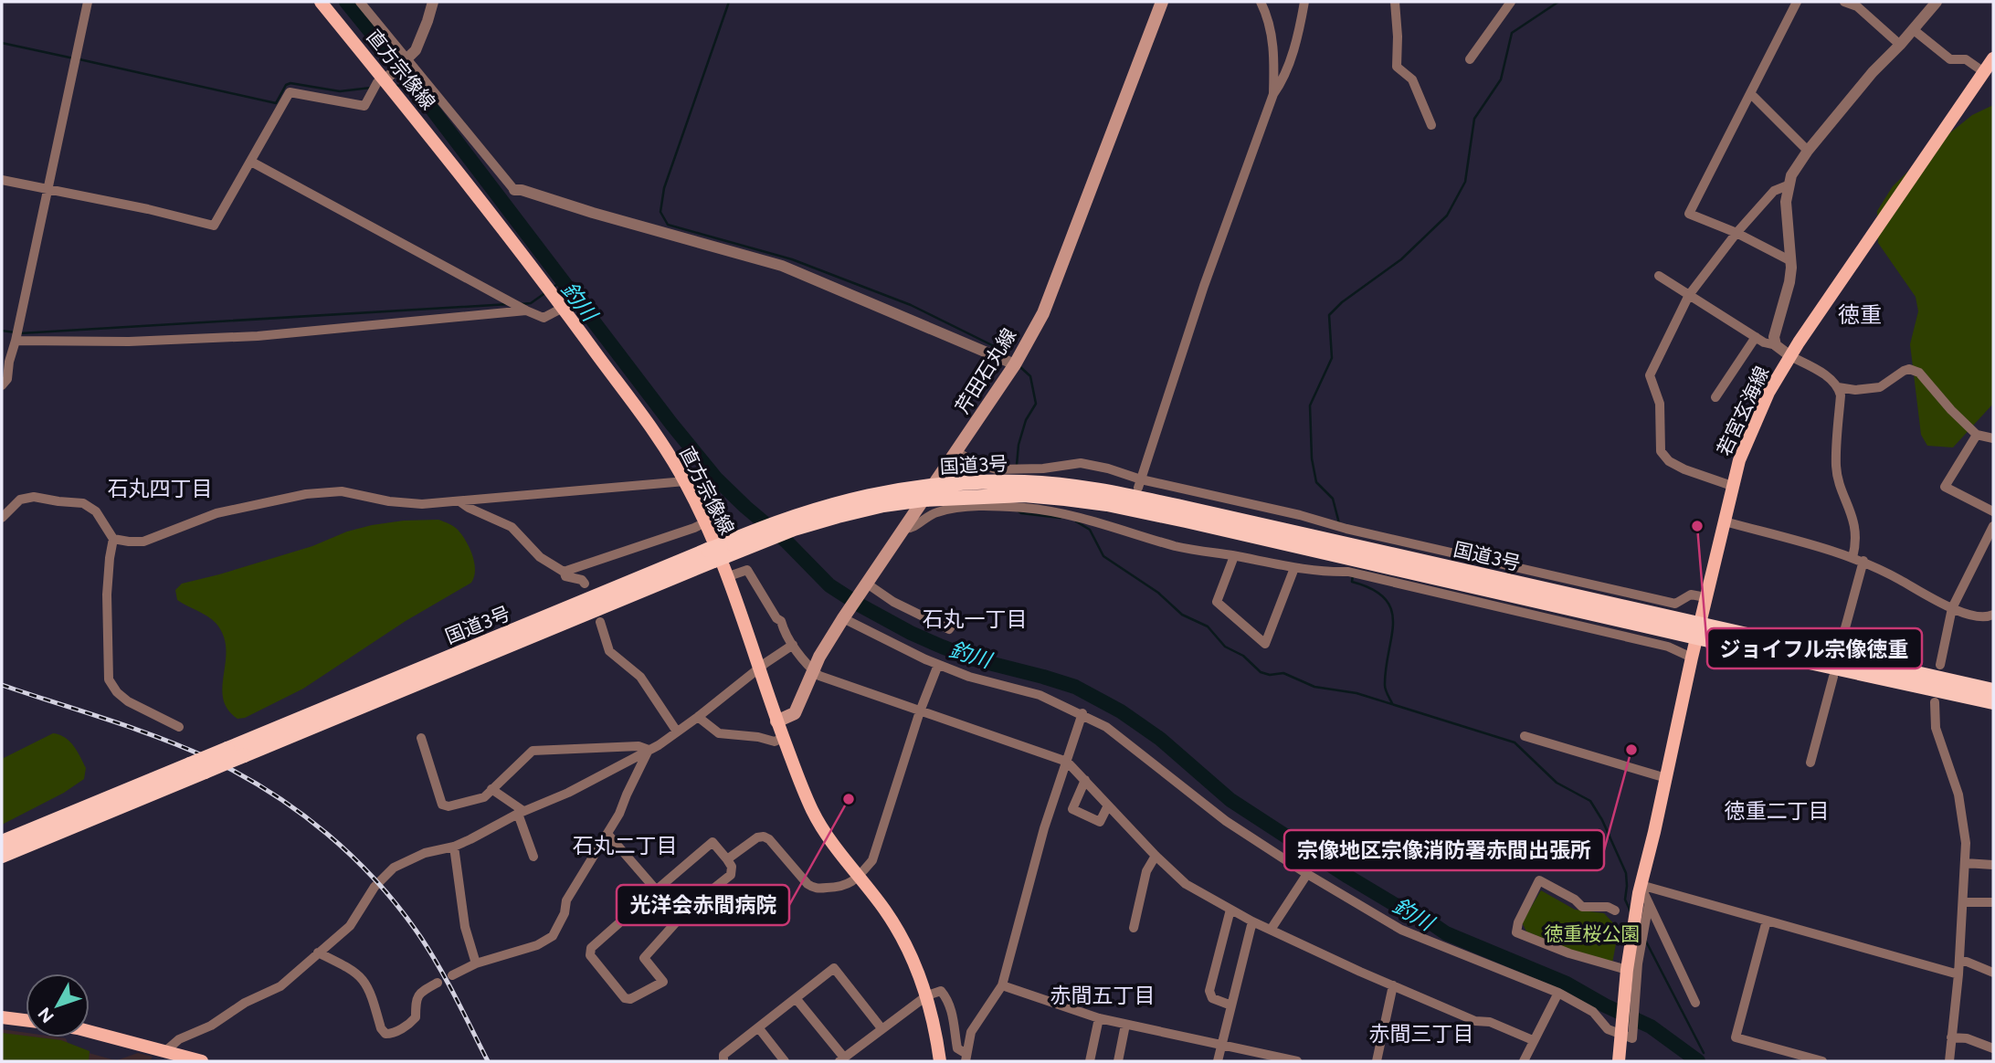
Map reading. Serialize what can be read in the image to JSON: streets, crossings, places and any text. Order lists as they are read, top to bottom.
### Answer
{
  "streets": {
    "highway": ["国道3号"],
    "main road": ["直方宗像線", "芹田石丸線", "若宮玄海線"]
  },
  "crossings": [
    ["直方宗像線", "芹田石丸線"],
    ["芹田石丸線", "国道3号"],
    ["若宮玄海線", "国道3号"]
  ],
  "districts": [
    "徳重",
    "石丸四丁目",
    "石丸一丁目",
    "徳重二丁目",
    "石丸二丁目",
    "赤間五丁目",
    "赤間三丁目"
  ],
  "water": ["釣川"],
  "parks": ["徳重桜公園"],
  "places": ["ジョイフル宗像徳重", "宗像地区宗像消防署赤間出張所", "光洋会赤間病院"],
  "north": "bottom left"
}
